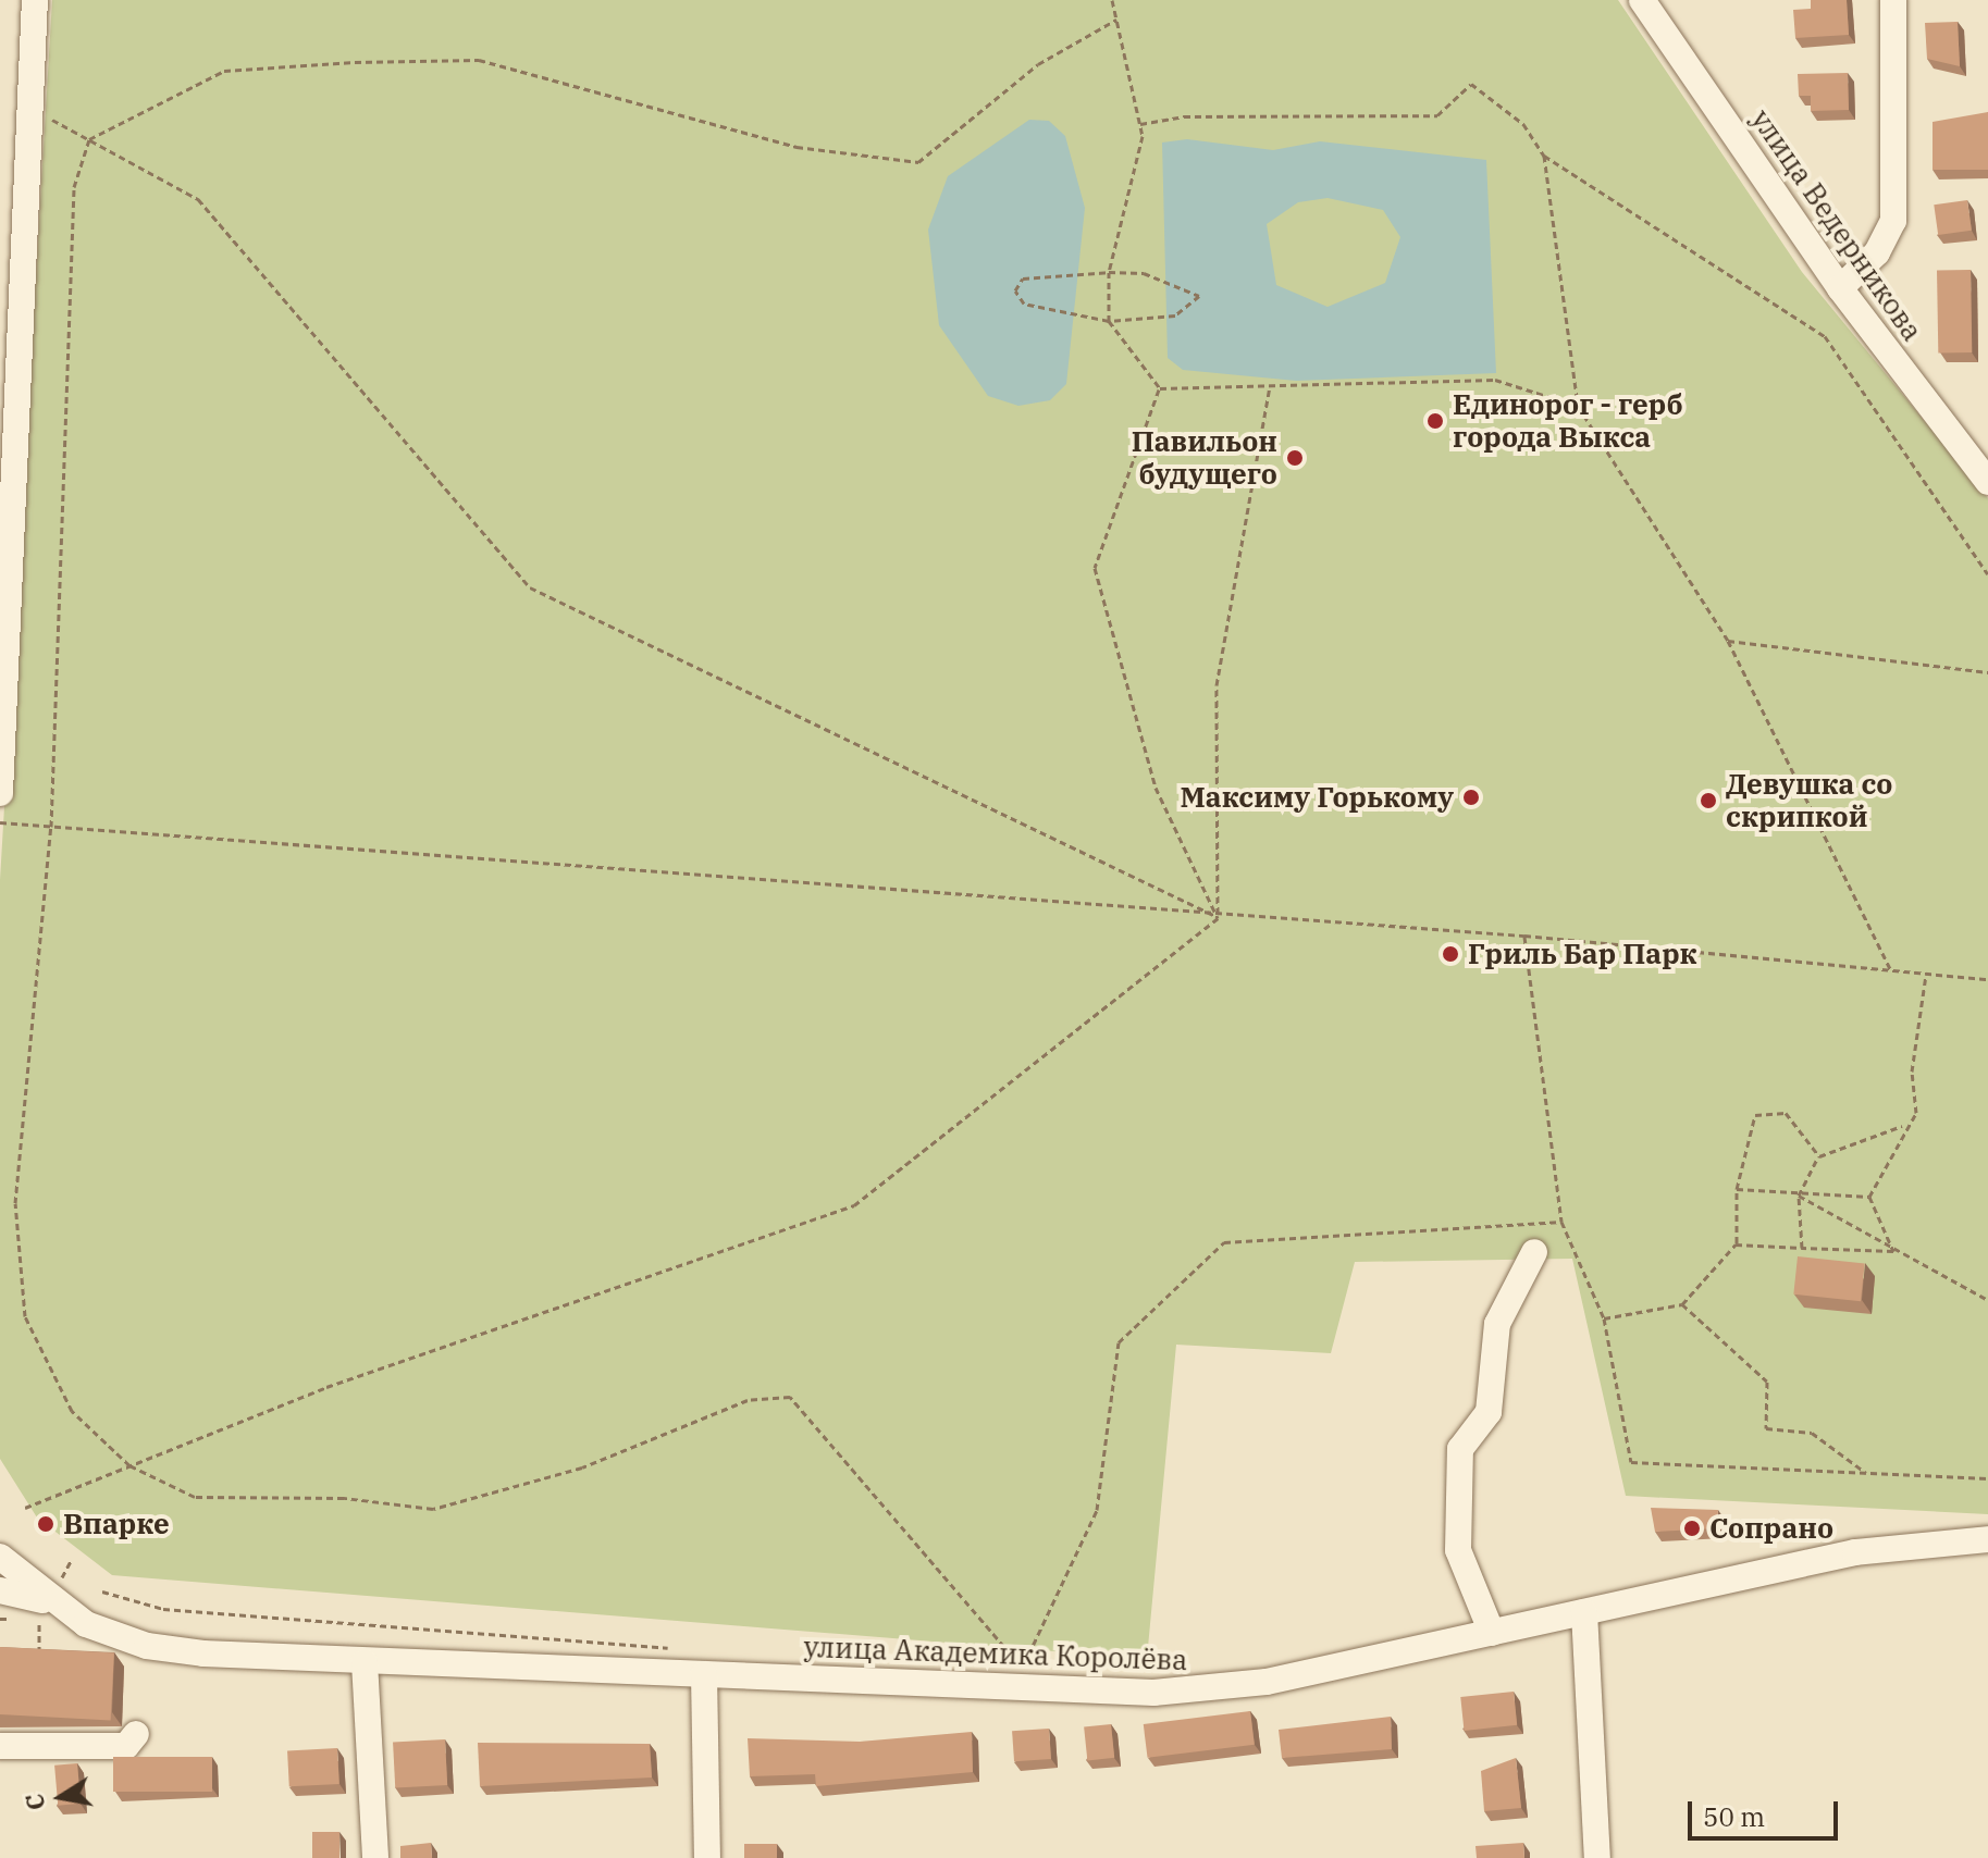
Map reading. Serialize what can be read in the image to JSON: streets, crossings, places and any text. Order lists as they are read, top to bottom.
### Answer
{
  "streets": {
    "street": ["улица Ведерникова", "улица Академика Королёва"]
  },
  "places": [
    "Единорог - герб города Выкса",
    "Павильон будущего",
    "Максиму Горькому",
    "Девушка со скрипкой",
    "Гриль Бар Парк",
    "Впарке",
    "Сопрано"
  ],
  "scale_bar": "50 m",
  "north": "left"
}
